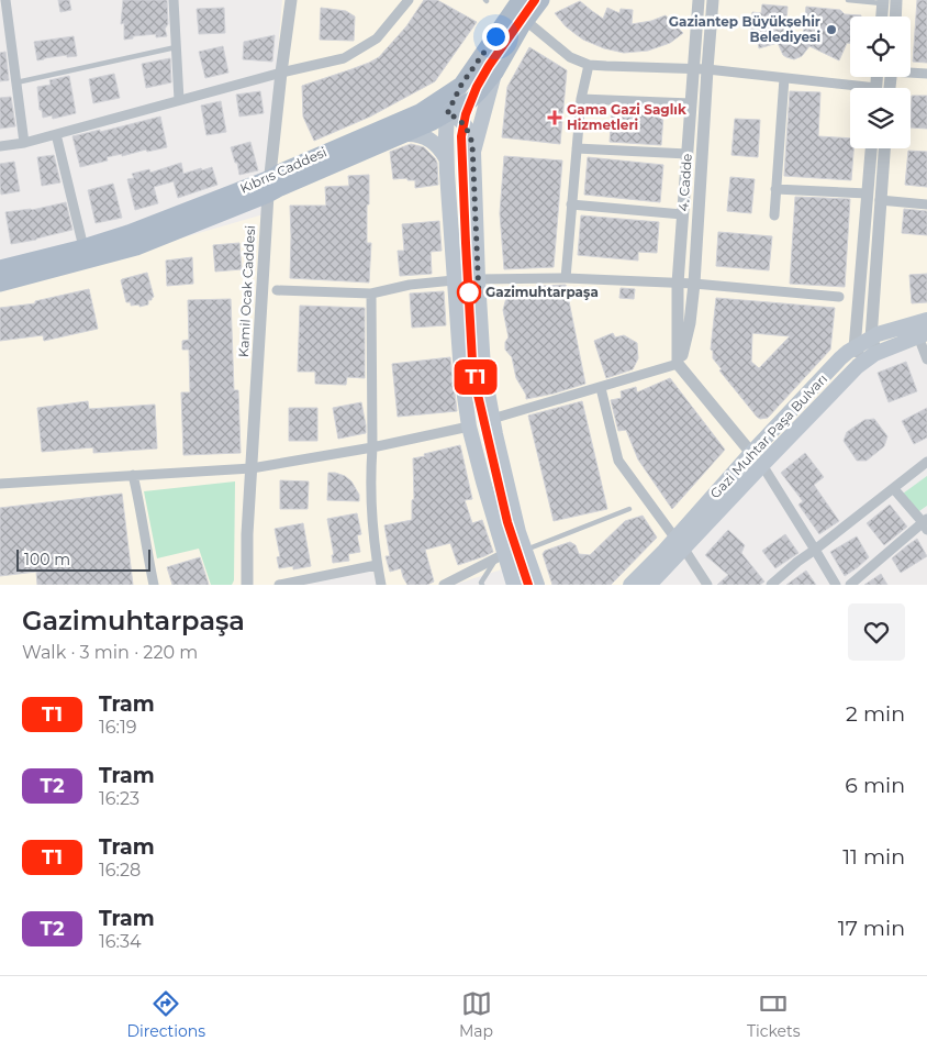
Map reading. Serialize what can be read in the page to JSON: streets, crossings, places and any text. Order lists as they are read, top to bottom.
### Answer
{
  "streets": {
    "main road": ["Kıbrıs Caddesi", "Gazi Muhtar Paşa Bulvarı"],
    "street": ["4. Cadde", "Kamil Ocak Caddesi"]
  },
  "crossings": [
    ["Kıbrıs Caddesi", "Kamil Ocak Caddesi"]
  ],
  "places": {
    "other": ["Gaziantep Büyükşehir Belediyesi", "Gazimuhtarpaşa"],
    "health": ["Gama Gazi Saglık Hizmetleri"]
  },
  "lines": ["tram line T1"],
  "scale_bar": "100 m",
  "page": {
    "on_map": "T1",
    "scale": "100 m",
    "heading": ["Gazimuhtarpaşa", "Walk · 3 min · 220 m"],
    "list": [
      {
        "mark": "T1",
        "name": "Tram",
        "note": "16:19",
        "value": "2 min"
      },
      {
        "mark": "T2",
        "name": "Tram",
        "note": "16:23",
        "value": "6 min"
      },
      {
        "mark": "T1",
        "name": "Tram",
        "note": "16:28",
        "value": "11 min"
      },
      {
        "mark": "T2",
        "name": "Tram",
        "note": "16:34",
        "value": "17 min"
      }
    ],
    "tabs": ["Directions", "Map", "Tickets"]
  }
}
